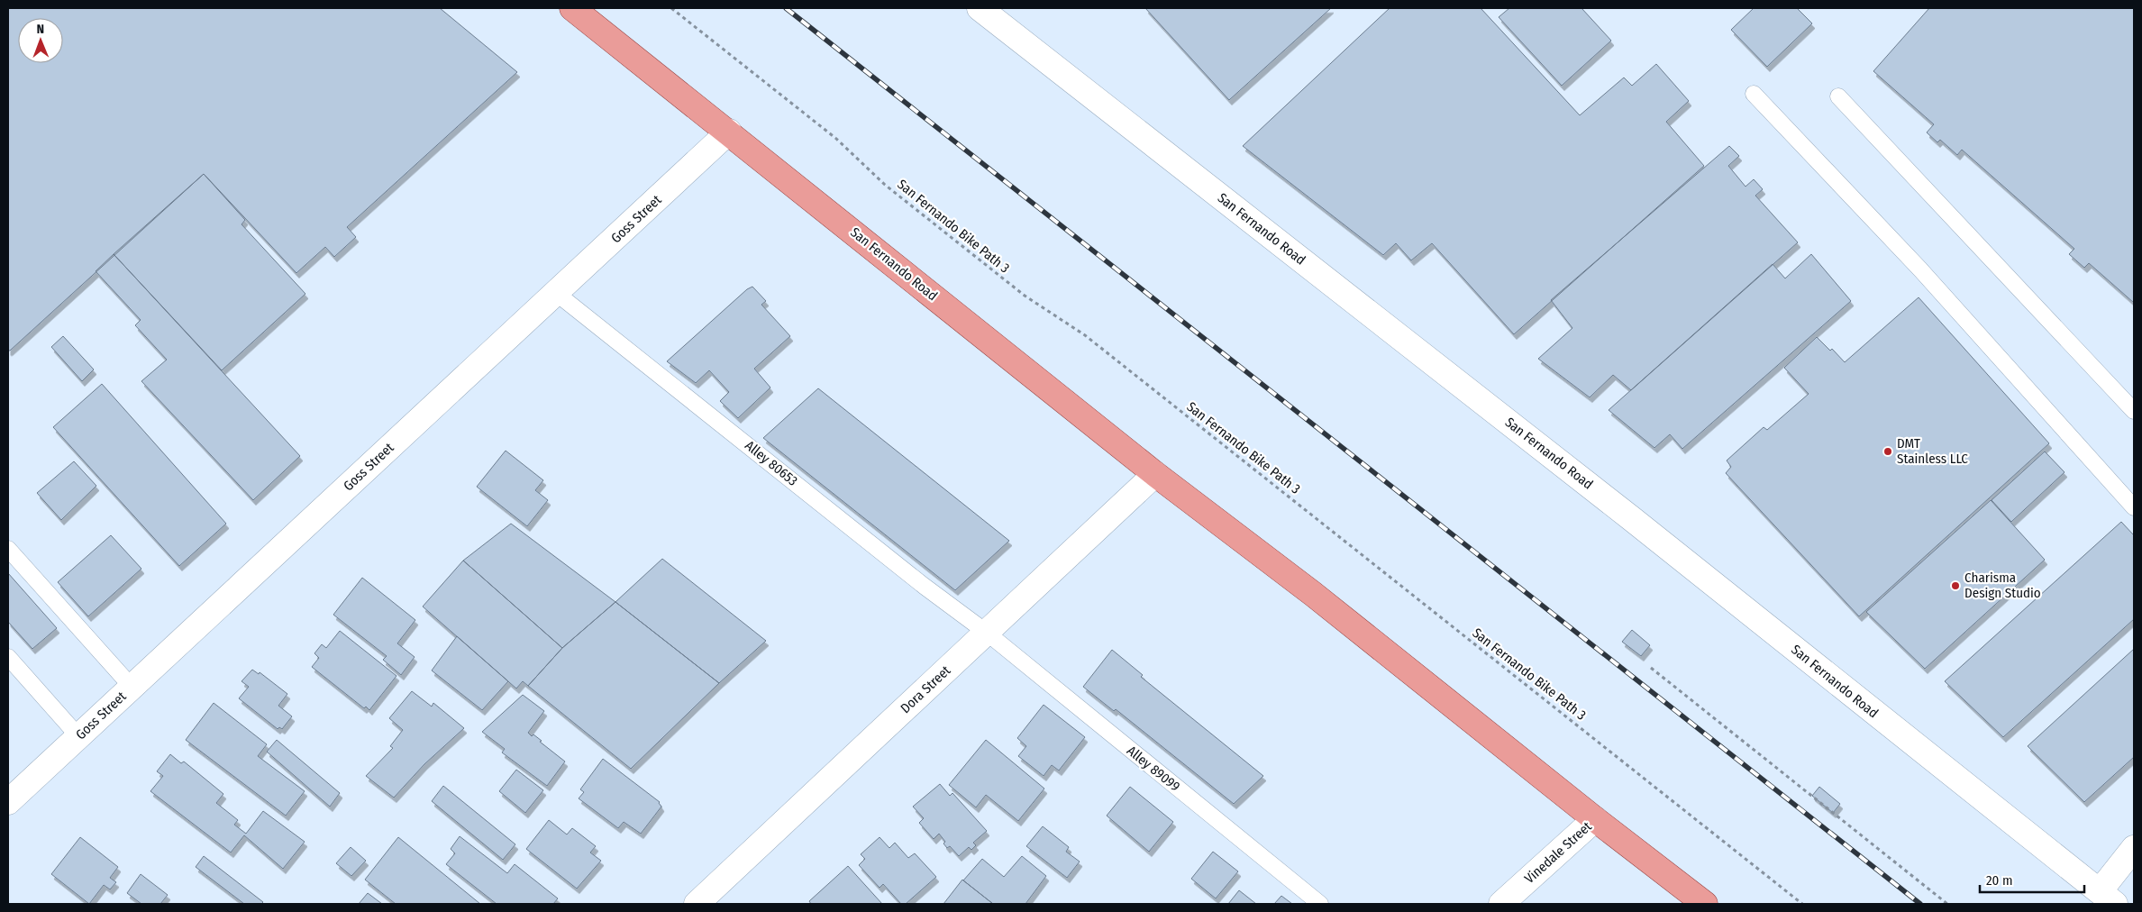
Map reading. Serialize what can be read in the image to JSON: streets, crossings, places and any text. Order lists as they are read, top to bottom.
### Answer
{
  "streets": {
    "main road": ["San Fernando Road"],
    "street": ["Goss Street", "Dora Street", "Vinedale Street"],
    "lane": ["Alley 80653", "Alley 89099"],
    "path": ["San Fernando Bike Path 3"]
  },
  "crossings": [
    ["Goss Street", "San Fernando Road"],
    ["Goss Street", "Alley 80653"],
    ["San Fernando Road", "Dora Street"],
    ["San Fernando Road", "Vinedale Street"],
    ["Alley 80653", "Dora Street"],
    ["Alley 80653", "Alley 89099"],
    ["Dora Street", "Alley 89099"]
  ],
  "places": ["DMT Stainless LLC", "Charisma Design Studio"],
  "scale_bar": "20 m",
  "north": "top"
}
